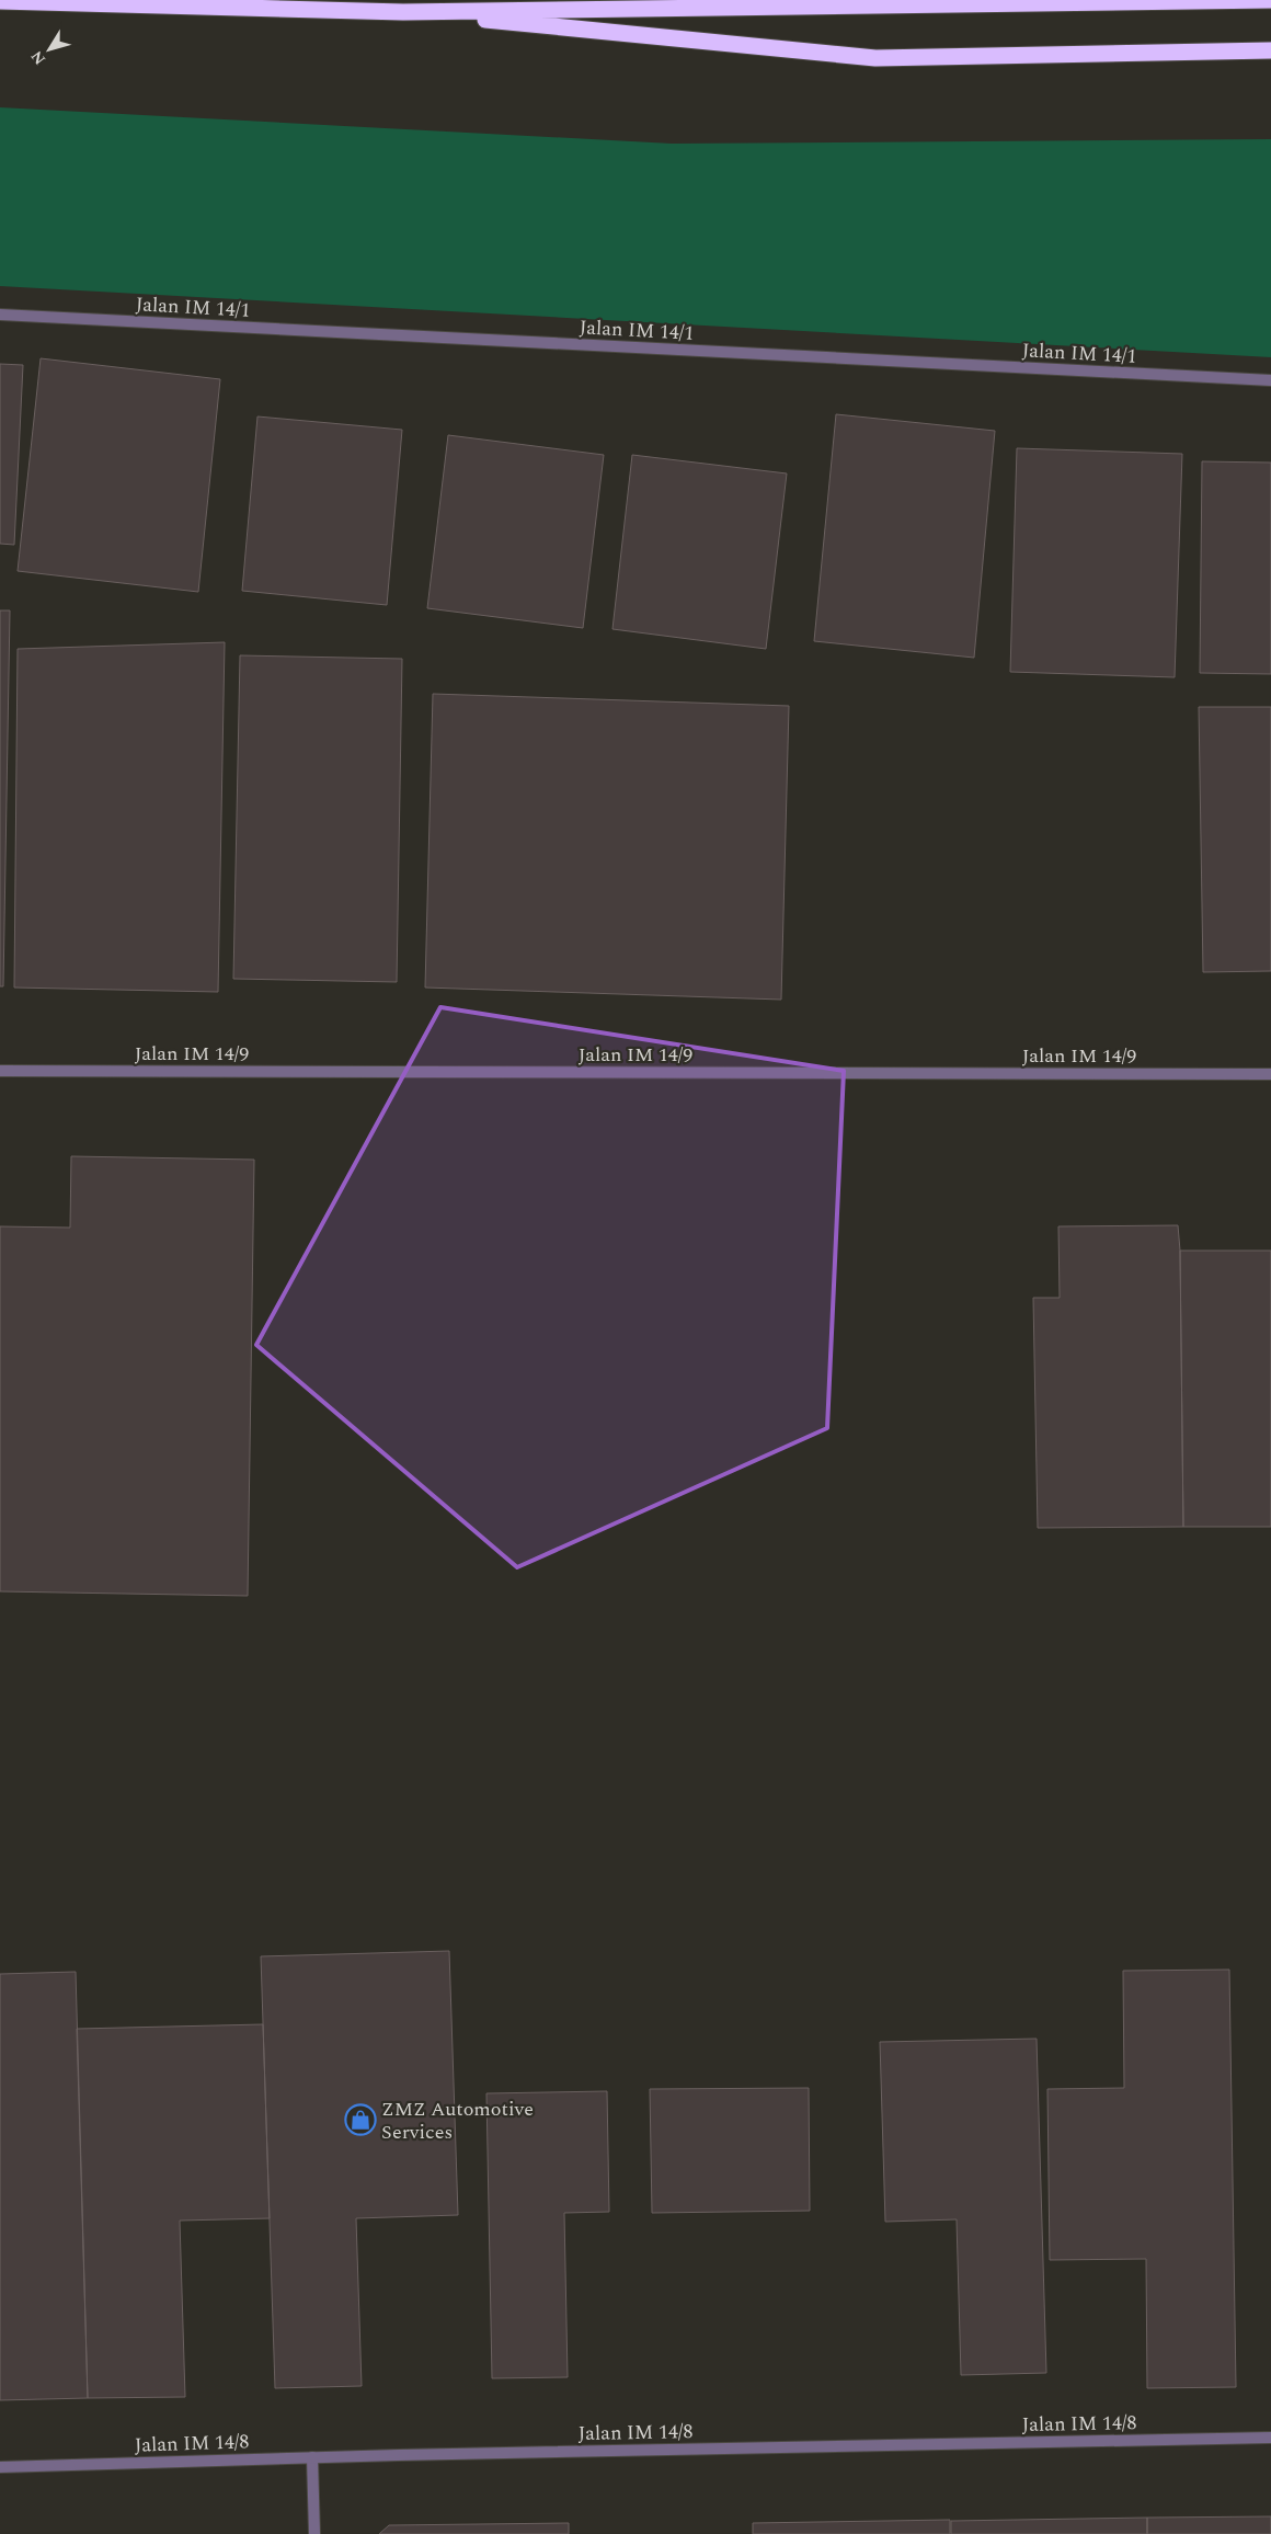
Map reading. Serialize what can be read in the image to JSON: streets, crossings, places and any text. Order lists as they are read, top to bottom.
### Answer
{
  "streets": {
    "street": ["Jalan IM 14/1", "Jalan IM 14/9", "Jalan IM 14/8"]
  },
  "places": {
    "shop": ["ZMZ Automotive Services"]
  },
  "north": "bottom left"
}
